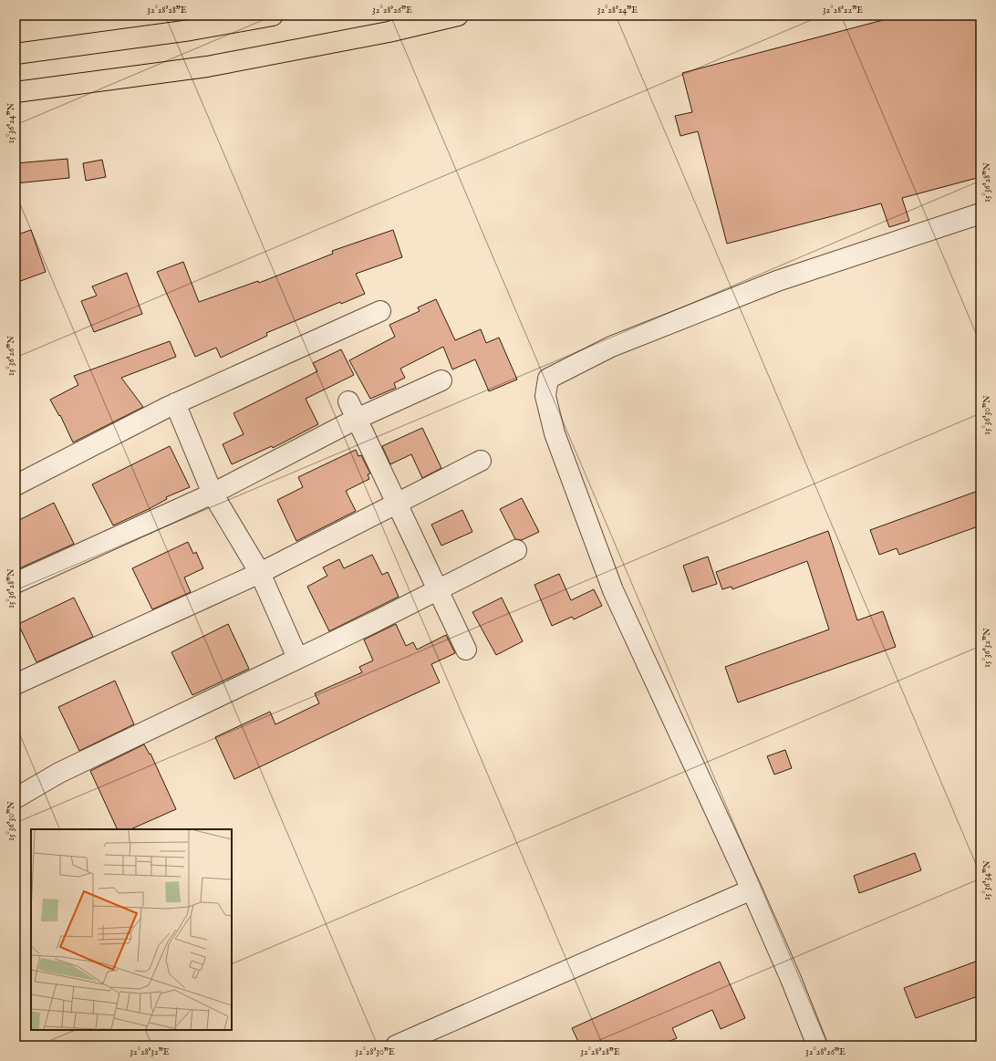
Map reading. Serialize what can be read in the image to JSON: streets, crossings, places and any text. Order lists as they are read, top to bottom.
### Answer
{
  "coordinates": [
    "32°28'28\"E",
    "32°28'26\"E",
    "32°28'24\"E",
    "32°28'22\"E",
    "15°36'24\"N",
    "15°36'28\"N",
    "15°36'26\"N",
    "15°36'30\"N",
    "15°36'32\"N",
    "15°36'34\"N",
    "32°28'32\"E",
    "32°28'30\"E"
  ]
}
